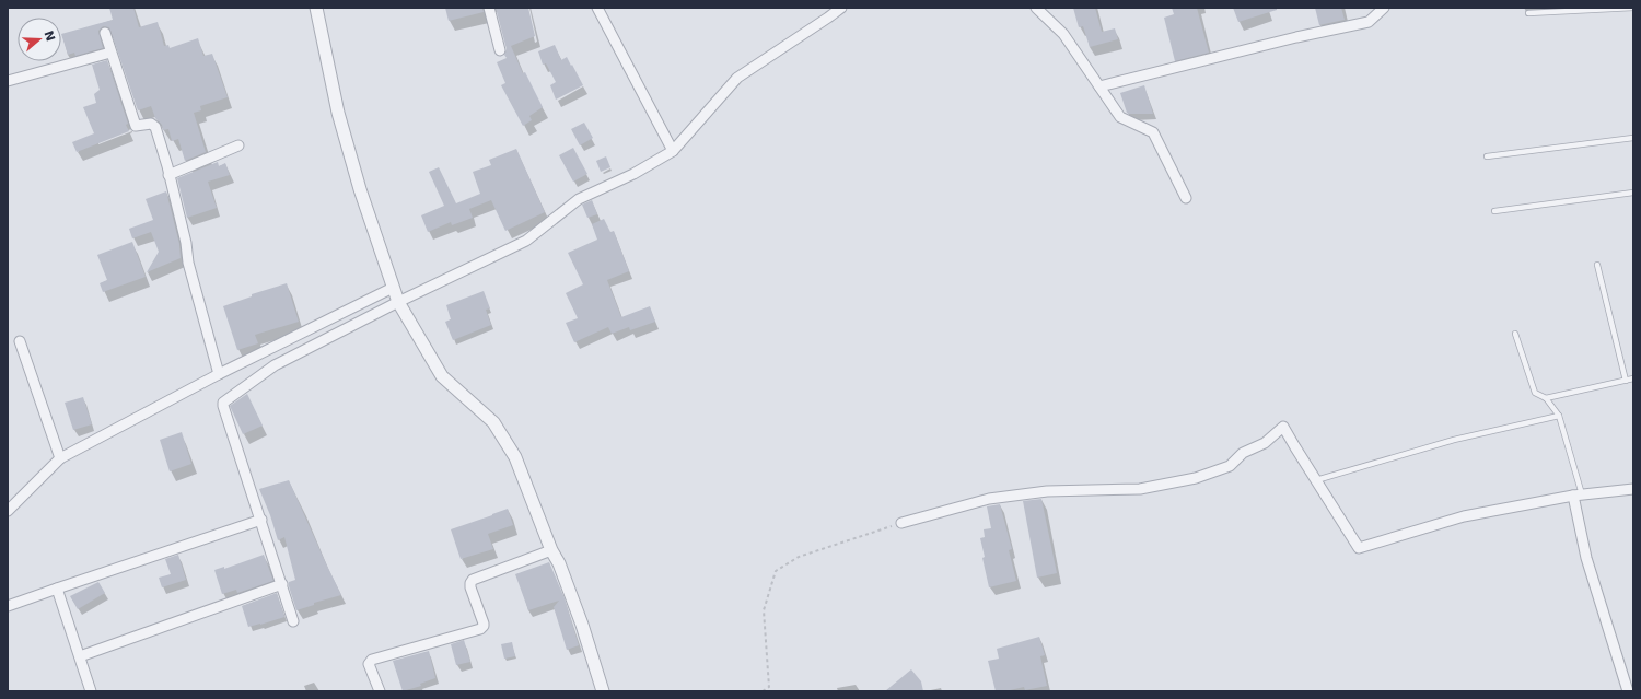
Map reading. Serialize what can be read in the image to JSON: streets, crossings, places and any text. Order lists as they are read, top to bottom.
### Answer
{
  "north": "right"
}
